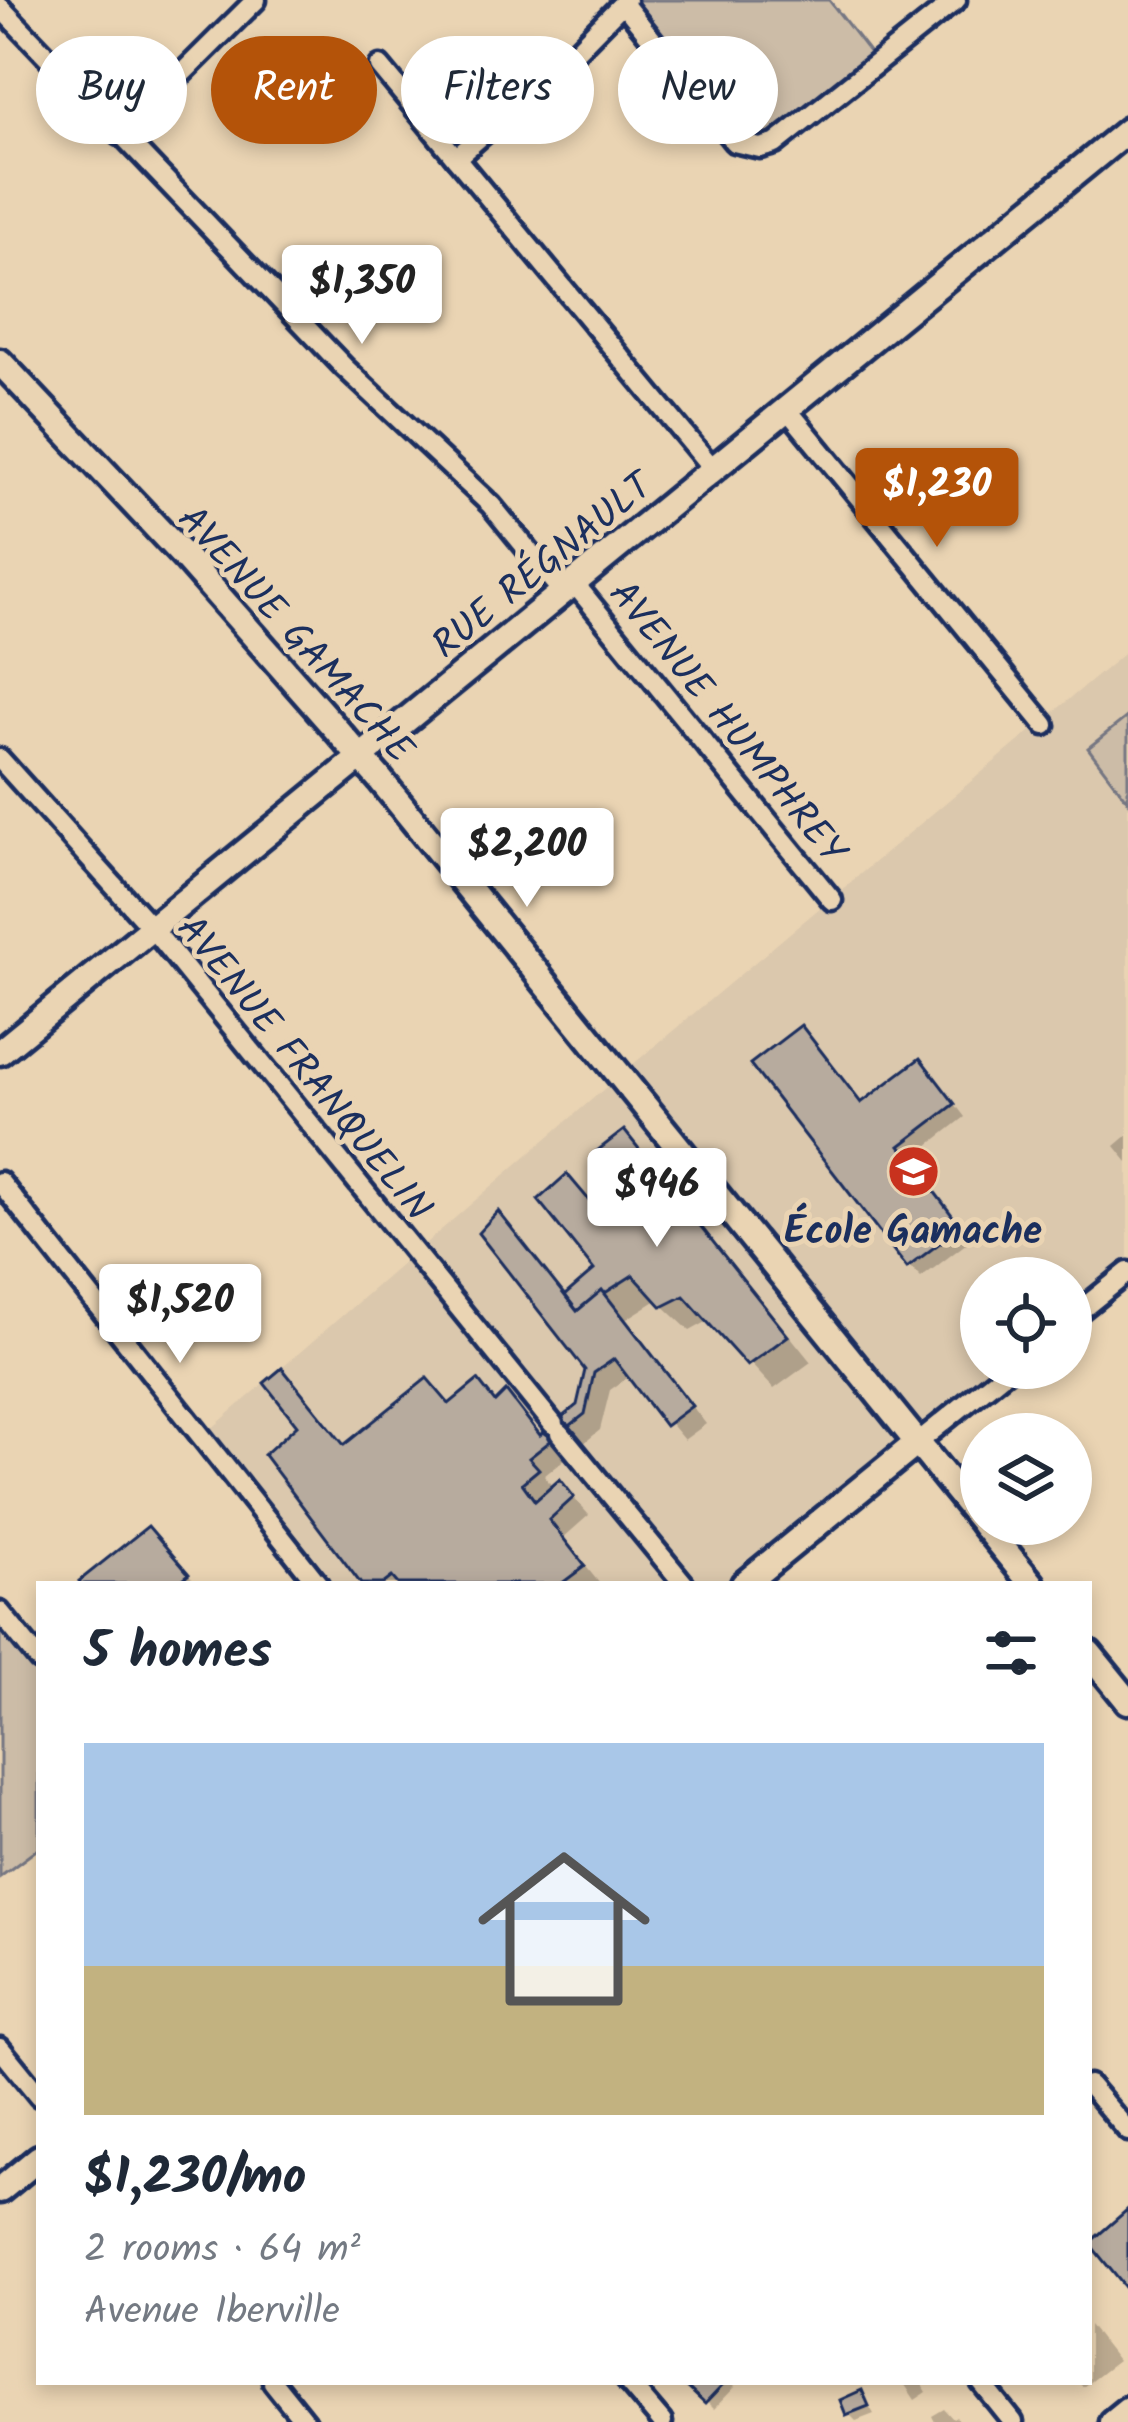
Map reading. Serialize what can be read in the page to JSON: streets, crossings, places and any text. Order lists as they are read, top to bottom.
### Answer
{
  "streets": {
    "street": [
      "RUE RÉGNAULT",
      "AVENUE GAMACHE",
      "AVENUE HUMPHREY",
      "AVENUE FRANQUELIN"
    ]
  },
  "crossings": [
    ["RUE RÉGNAULT", "AVENUE GAMACHE"],
    ["RUE RÉGNAULT", "AVENUE HUMPHREY"],
    ["RUE RÉGNAULT", "AVENUE FRANQUELIN"]
  ],
  "places": {
    "school or university": ["École Gamache"]
  },
  "page": {
    "chip": [
      "Buy",
      "Rent",
      "Filters",
      "New"
    ],
    "price": [
      "$1,350",
      "$1,230",
      "$2,200",
      "$946",
      "$1,520"
    ],
    "heading": "5 homes",
    "list": [
      {
        "name": "$1,230/mo",
        "note": "2 rooms · 64 m² · Avenue Iberville"
      }
    ]
  }
}
